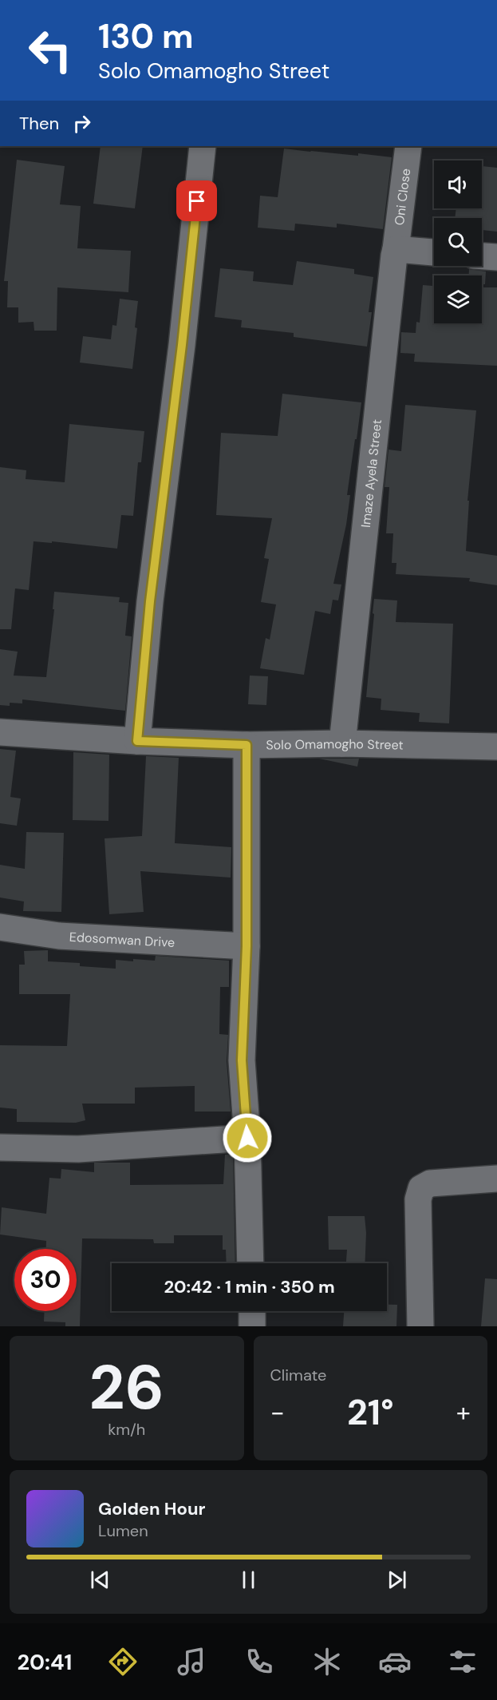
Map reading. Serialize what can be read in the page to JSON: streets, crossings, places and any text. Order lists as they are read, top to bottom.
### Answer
{
  "streets": {
    "street": [
      "Oni Close",
      "Imaze Ayela Street",
      "Solo Omamogho Street",
      "Edosomwan Drive"
    ]
  },
  "crossings": [
    ["Oni Close", "Imaze Ayela Street"],
    ["Imaze Ayela Street", "Solo Omamogho Street"]
  ],
  "page": {
    "turn": ["130 m", "Solo Omamogho Street"],
    "then": "Then",
    "limit": "30",
    "trip": "20:42 · 1 min · 350 m",
    "tile": [
      ["26", "km/h"],
      "Climate"
    ],
    "heat": ["−", "21°", "+"],
    "song": ["Golden Hour", "Lumen"],
    "tabs": "20:41"
  }
}
